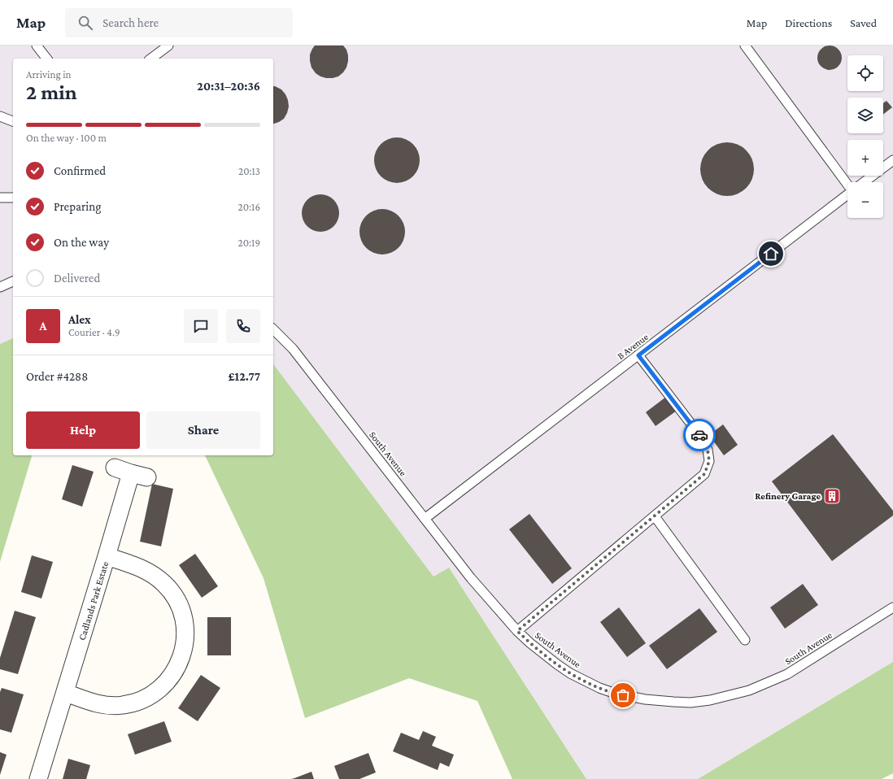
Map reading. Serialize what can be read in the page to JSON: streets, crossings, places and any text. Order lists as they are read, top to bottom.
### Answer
{
  "streets": {
    "street": ["Cadlands Park Estate"],
    "lane": ["B Avenue", "South Avenue"]
  },
  "crossings": [
    ["B Avenue", "South Avenue"]
  ],
  "places": {
    "building": ["Refinery Garage"]
  },
  "page": {
    "header": "Map",
    "search": "Search here",
    "nav": ["Map", "Directions", "Saved"],
    "map_buttons": ["+", "−"],
    "heading": ["2 min", "Arriving in", "20:31–20:36"],
    "panel": [
      "Alex",
      "Courier · 4.9",
      "Order #4288",
      "£12.77"
    ],
    "bar": "On the way · 100 m",
    "list": [
      ["Confirmed", "20:13"],
      ["Preparing", "20:16"],
      ["On the way", "20:19"],
      "Delivered"
    ],
    "round": "A",
    "buttons": ["Help", "Share"]
  }
}
